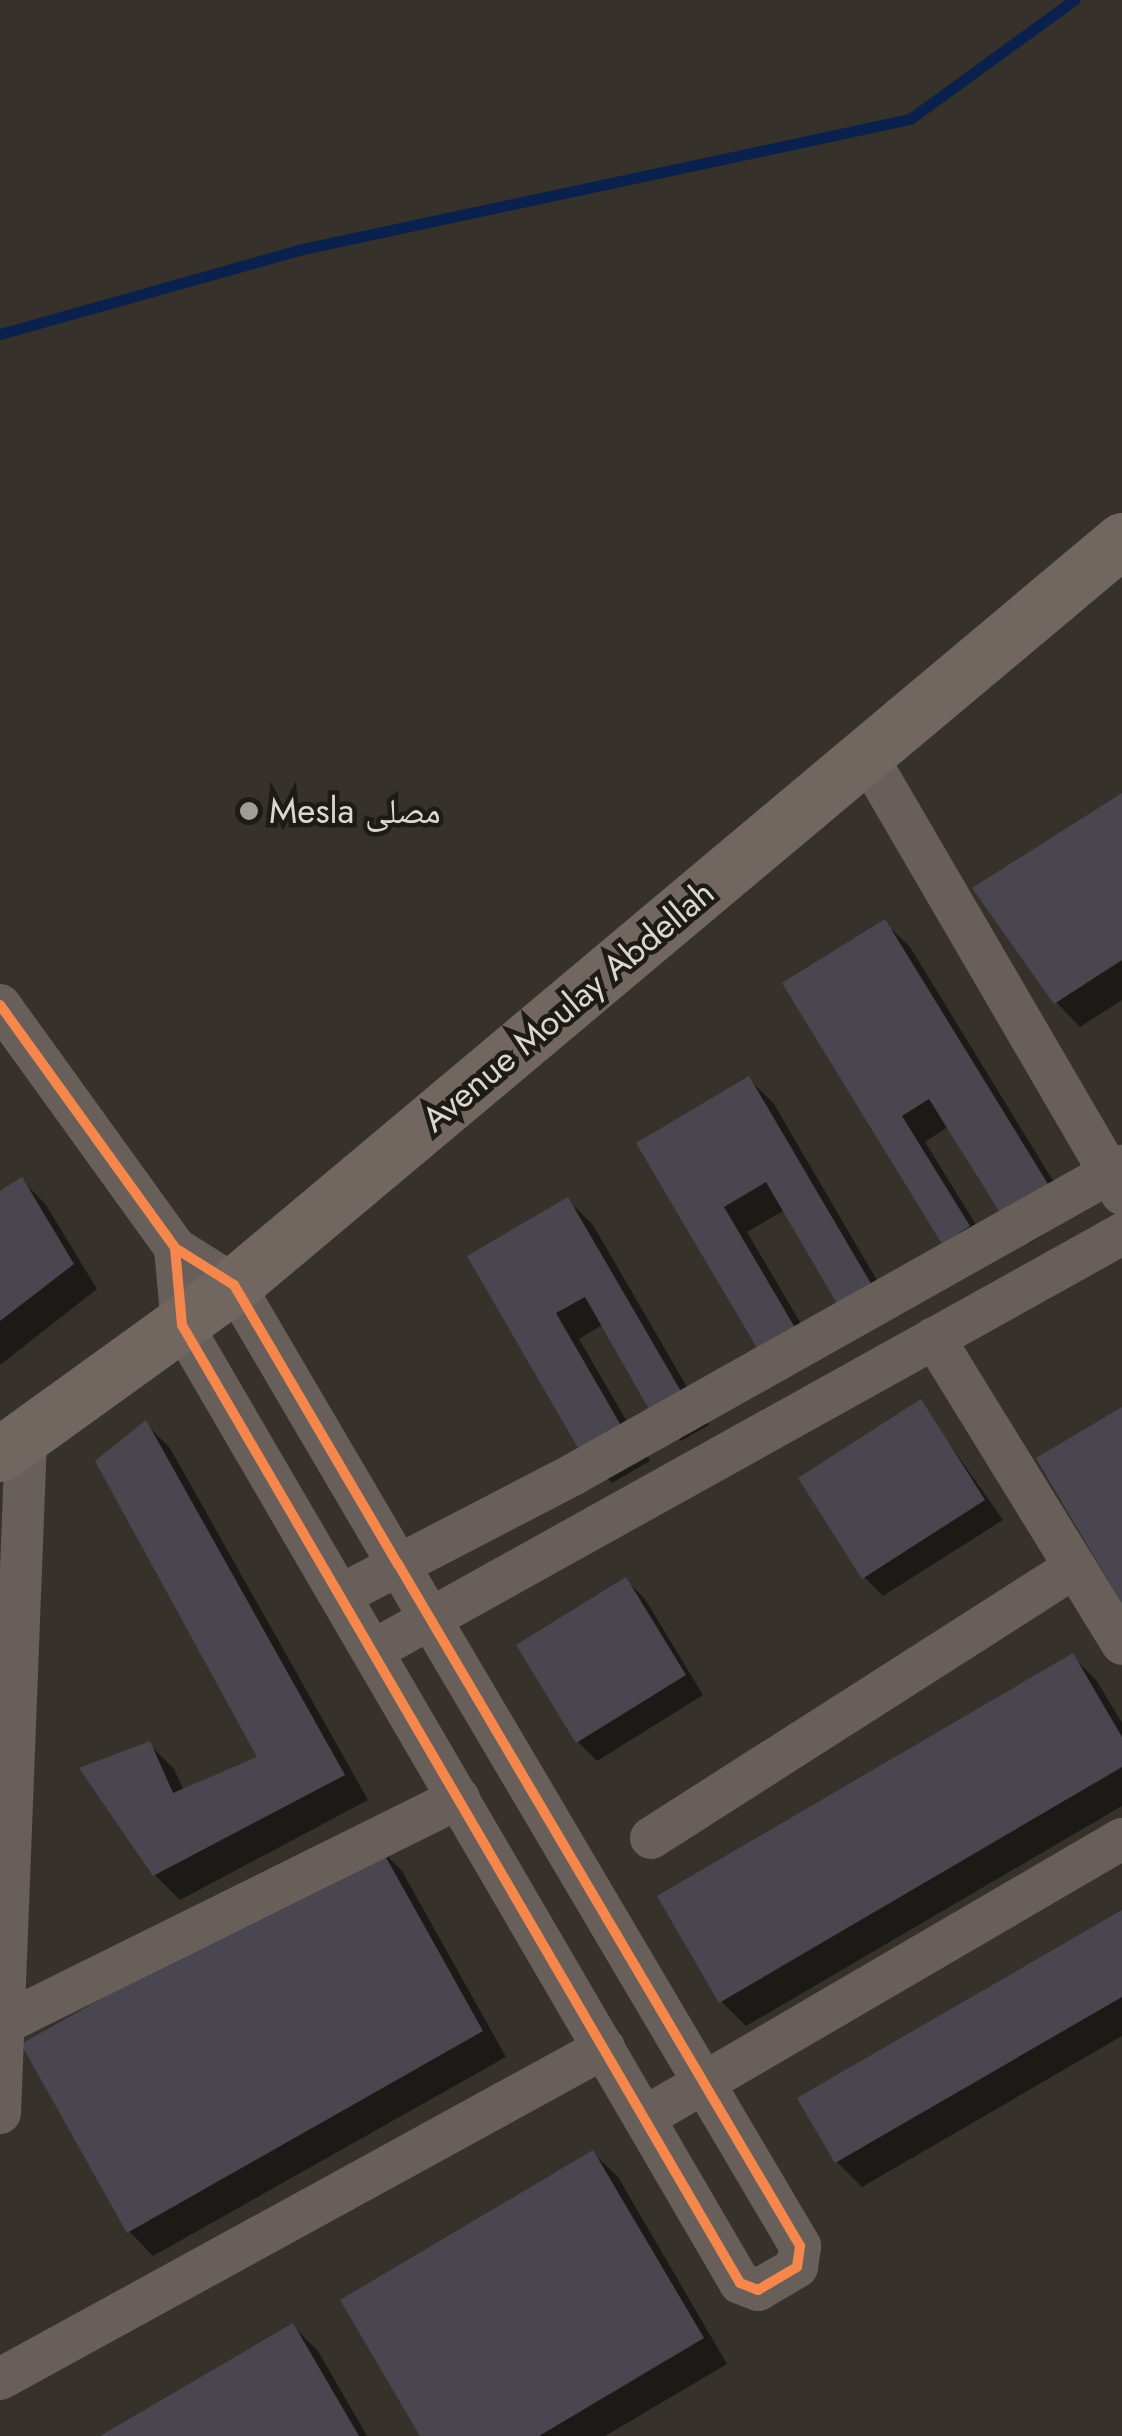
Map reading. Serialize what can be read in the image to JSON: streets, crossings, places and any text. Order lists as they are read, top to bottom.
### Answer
{
  "streets": {
    "main road": ["Avenue Moulay Abdellah"]
  },
  "places": ["Mesla مصلى"]
}
